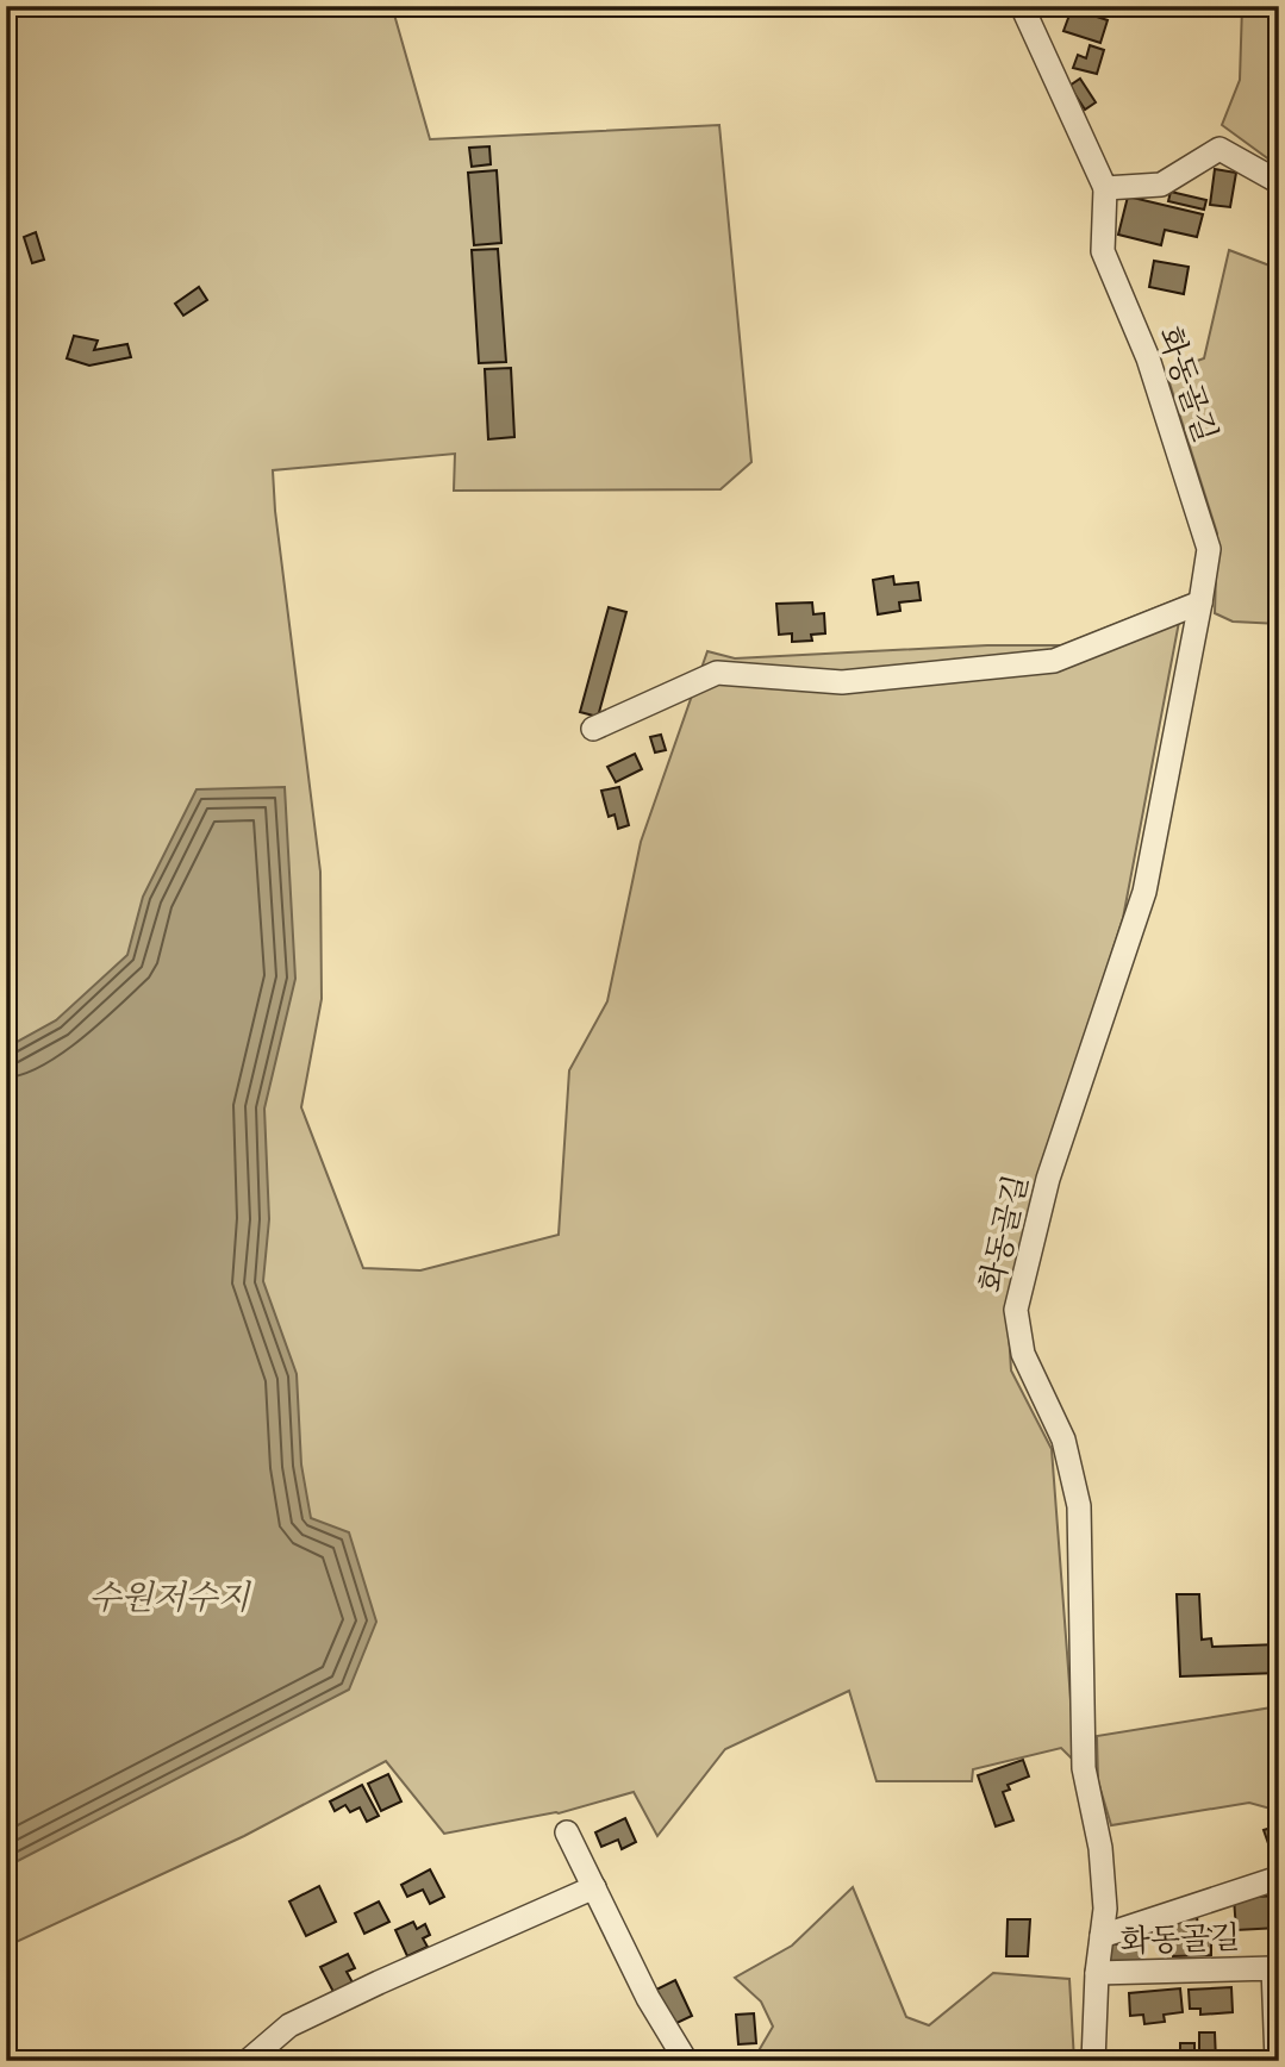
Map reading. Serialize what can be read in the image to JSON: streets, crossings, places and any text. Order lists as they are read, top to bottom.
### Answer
{
  "streets": {
    "street": ["화동골길"]
  },
  "water": ["수원저수지"]
}
